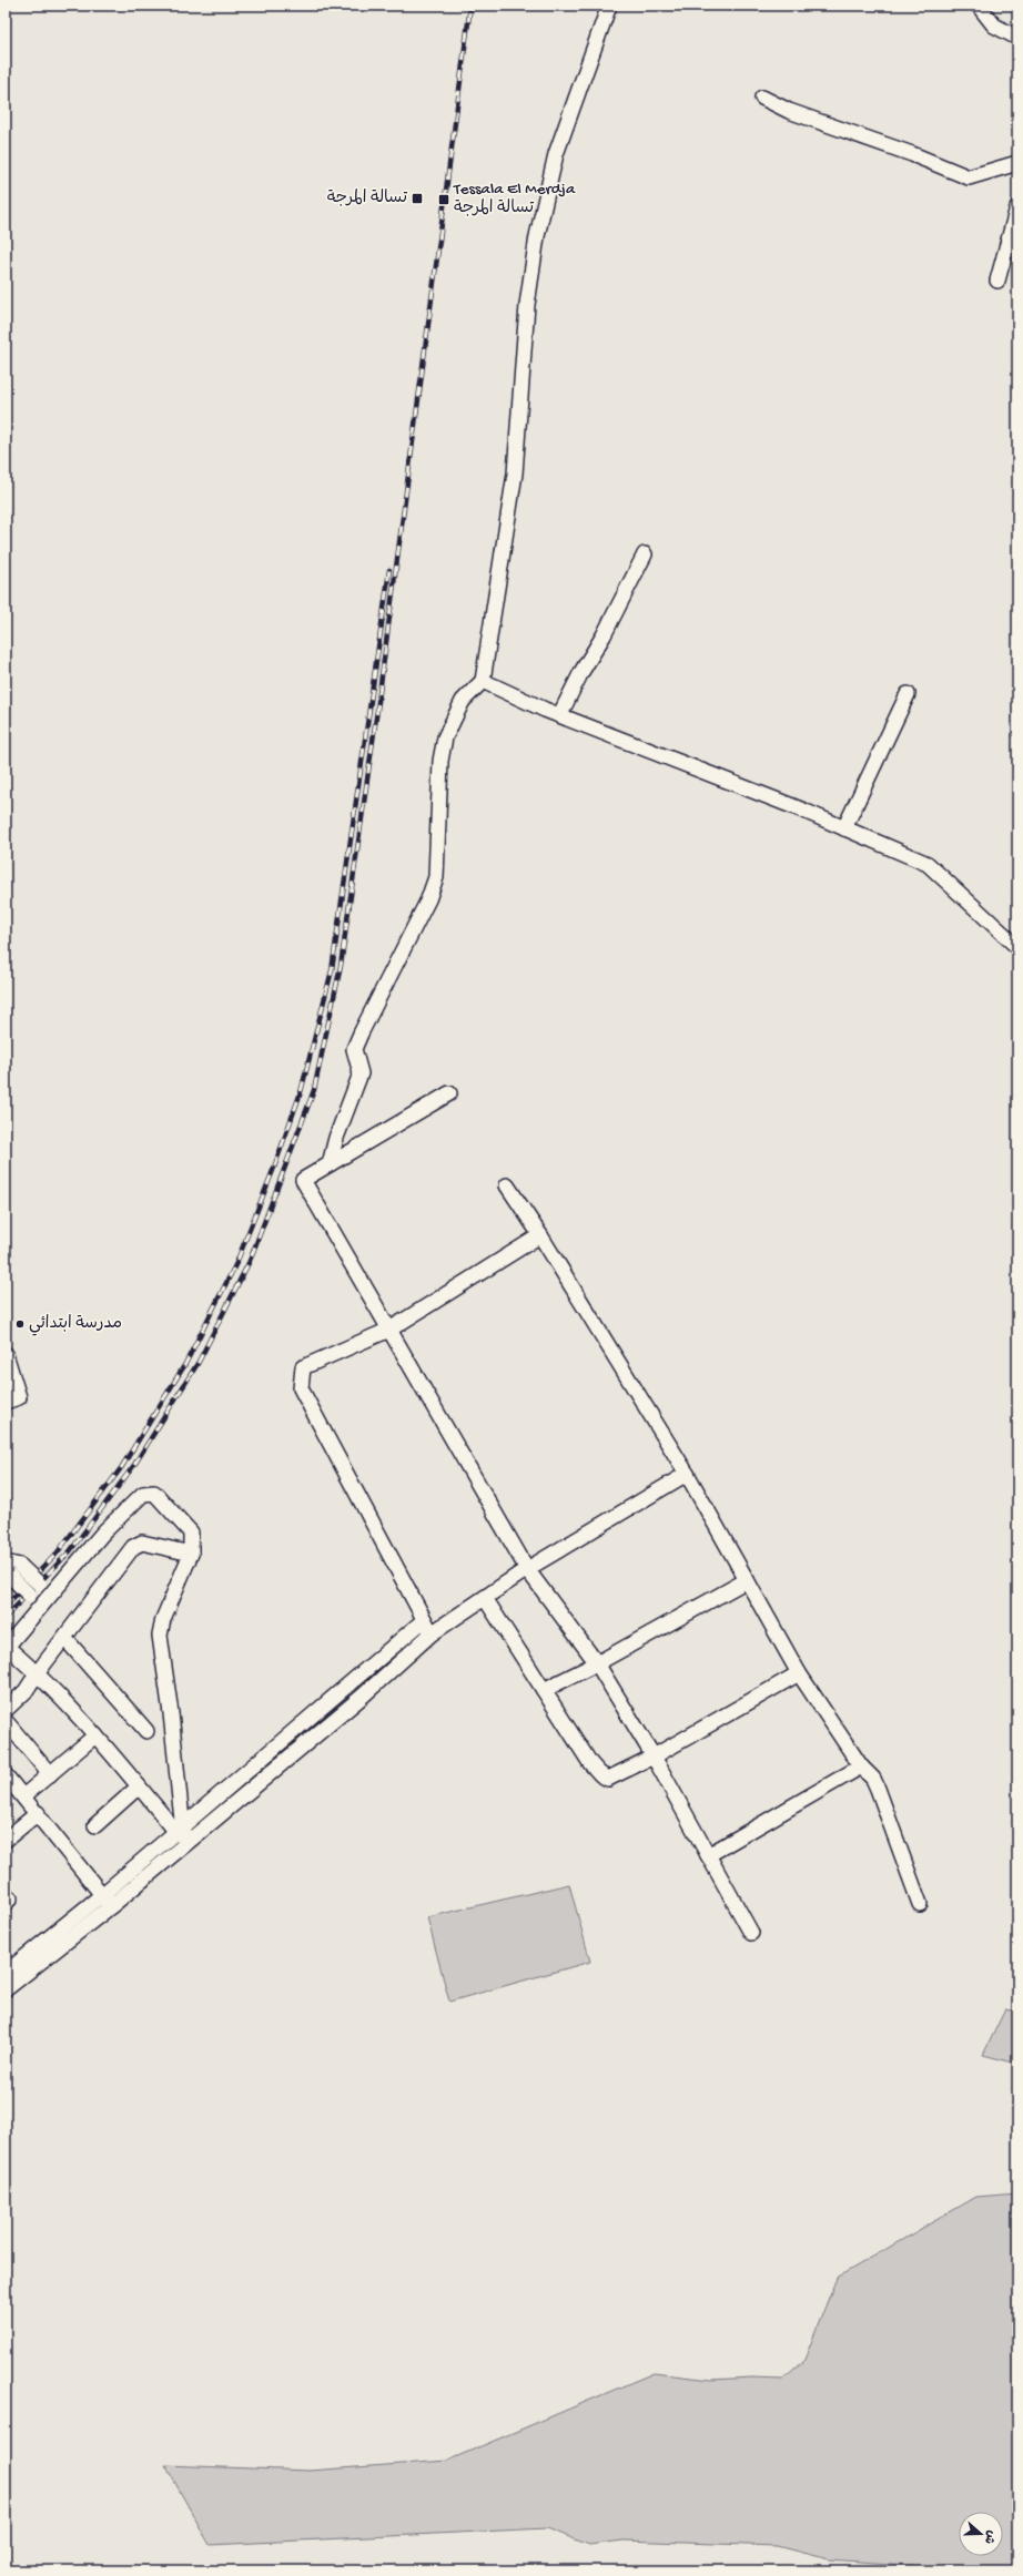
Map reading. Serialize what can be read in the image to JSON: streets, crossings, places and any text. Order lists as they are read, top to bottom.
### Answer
{
  "places": {
    "transit": ["تسالة المرجة", "Tessala El Merdja تسالة المرجة"],
    "other": ["مدرسة ابتدائي"]
  },
  "north": "right"
}
